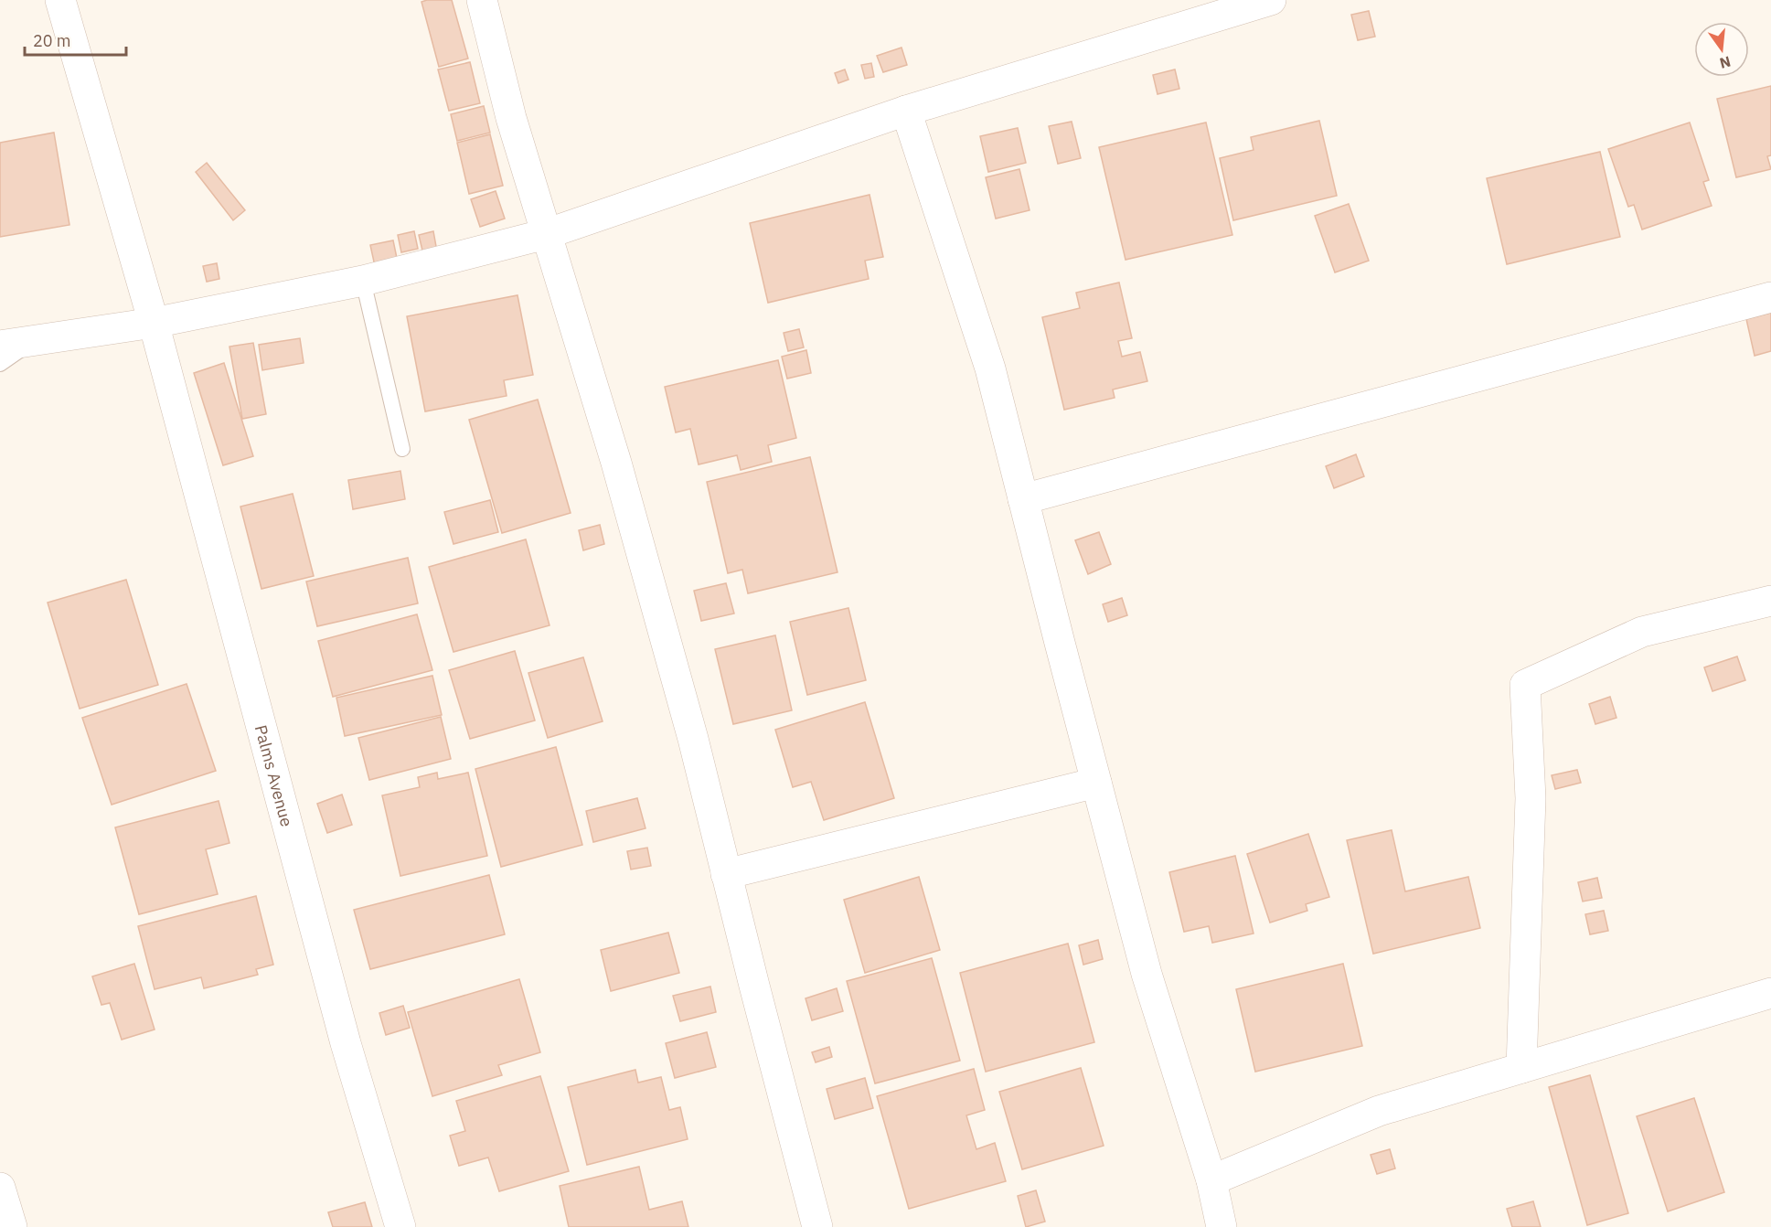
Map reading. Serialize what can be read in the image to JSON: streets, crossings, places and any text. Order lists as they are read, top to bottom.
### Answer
{
  "streets": {
    "street": ["Palms Avenue"]
  },
  "scale_bar": "20 m",
  "north": "bottom"
}
